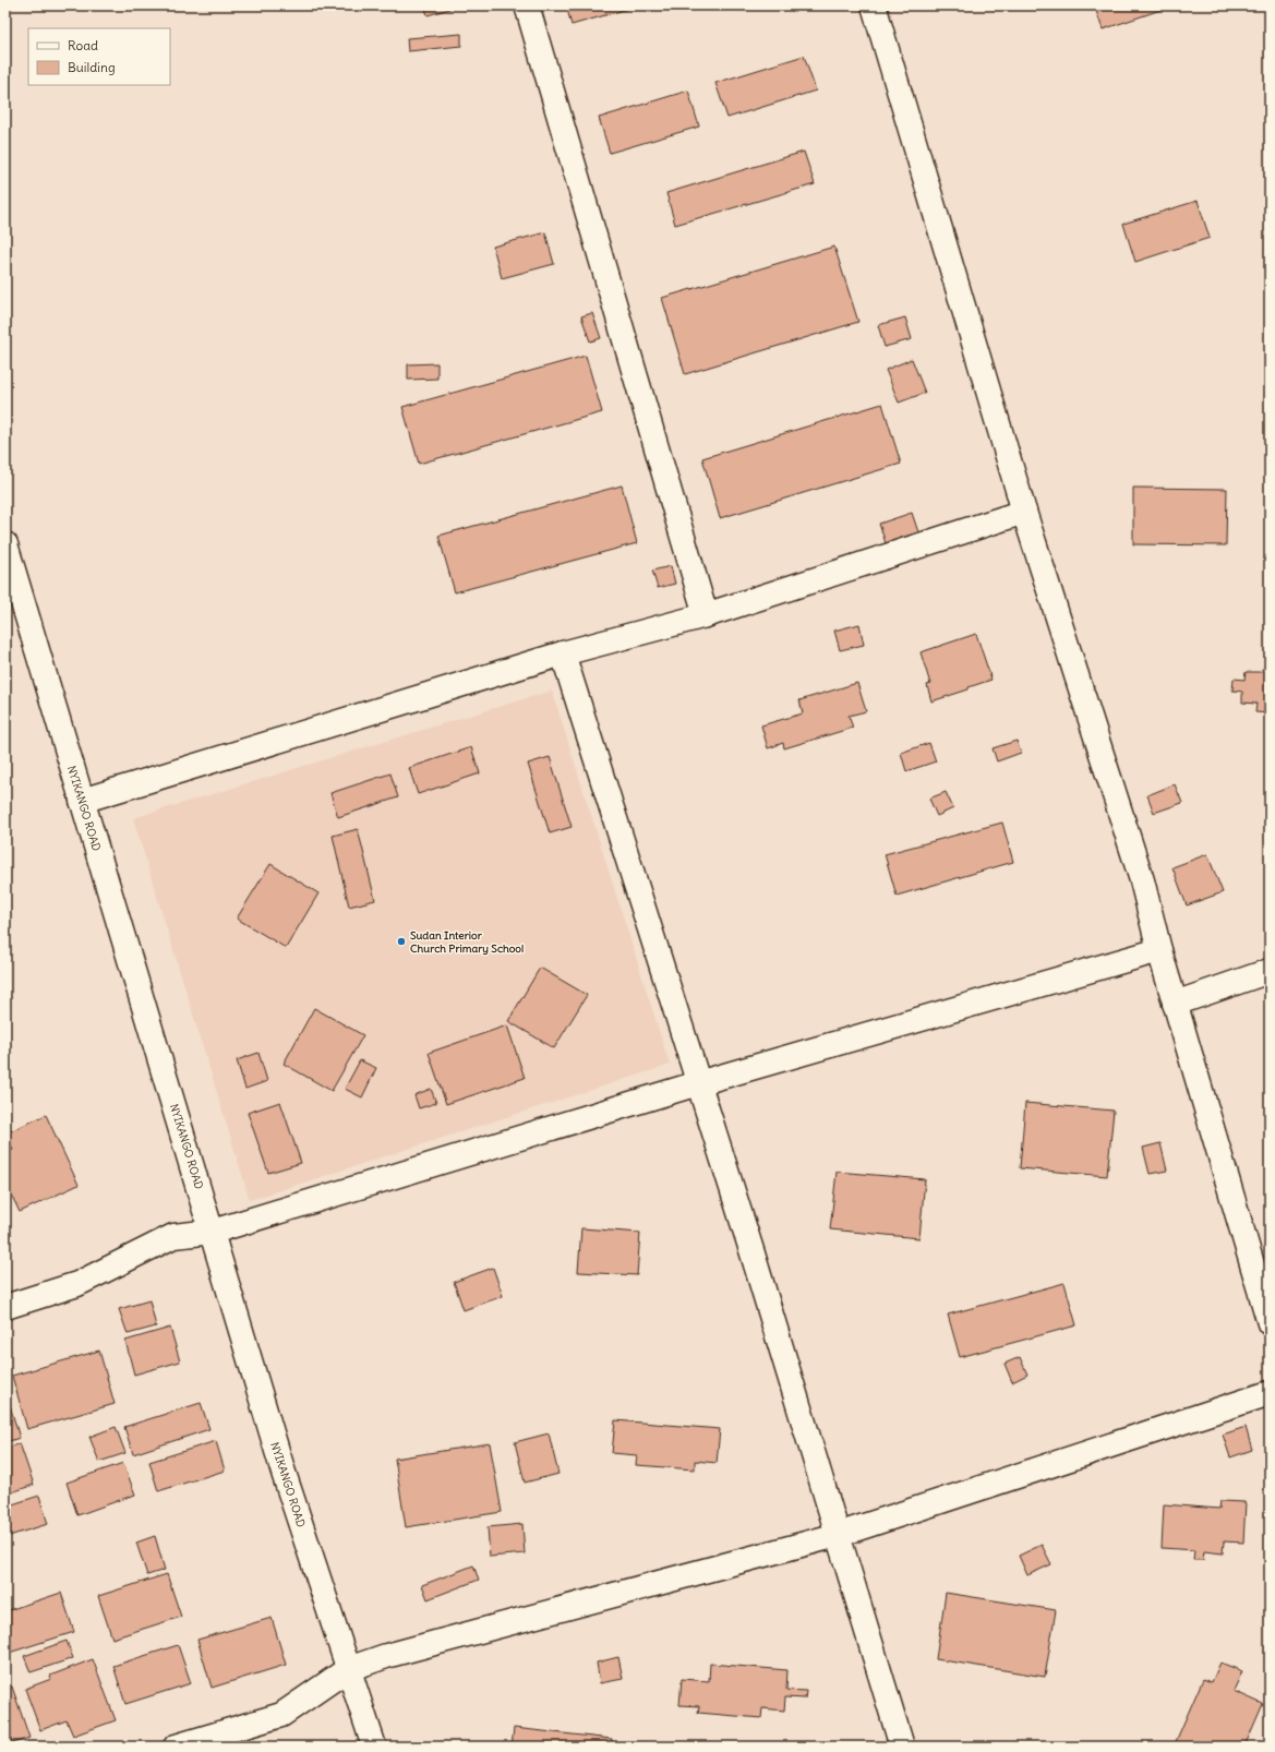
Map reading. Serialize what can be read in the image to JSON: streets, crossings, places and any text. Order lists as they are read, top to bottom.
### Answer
{
  "streets": {
    "street": ["NYIKANGO ROAD"]
  },
  "places": ["Sudan Interior Church Primary School"],
  "legend": ["Road", "Building"]
}
